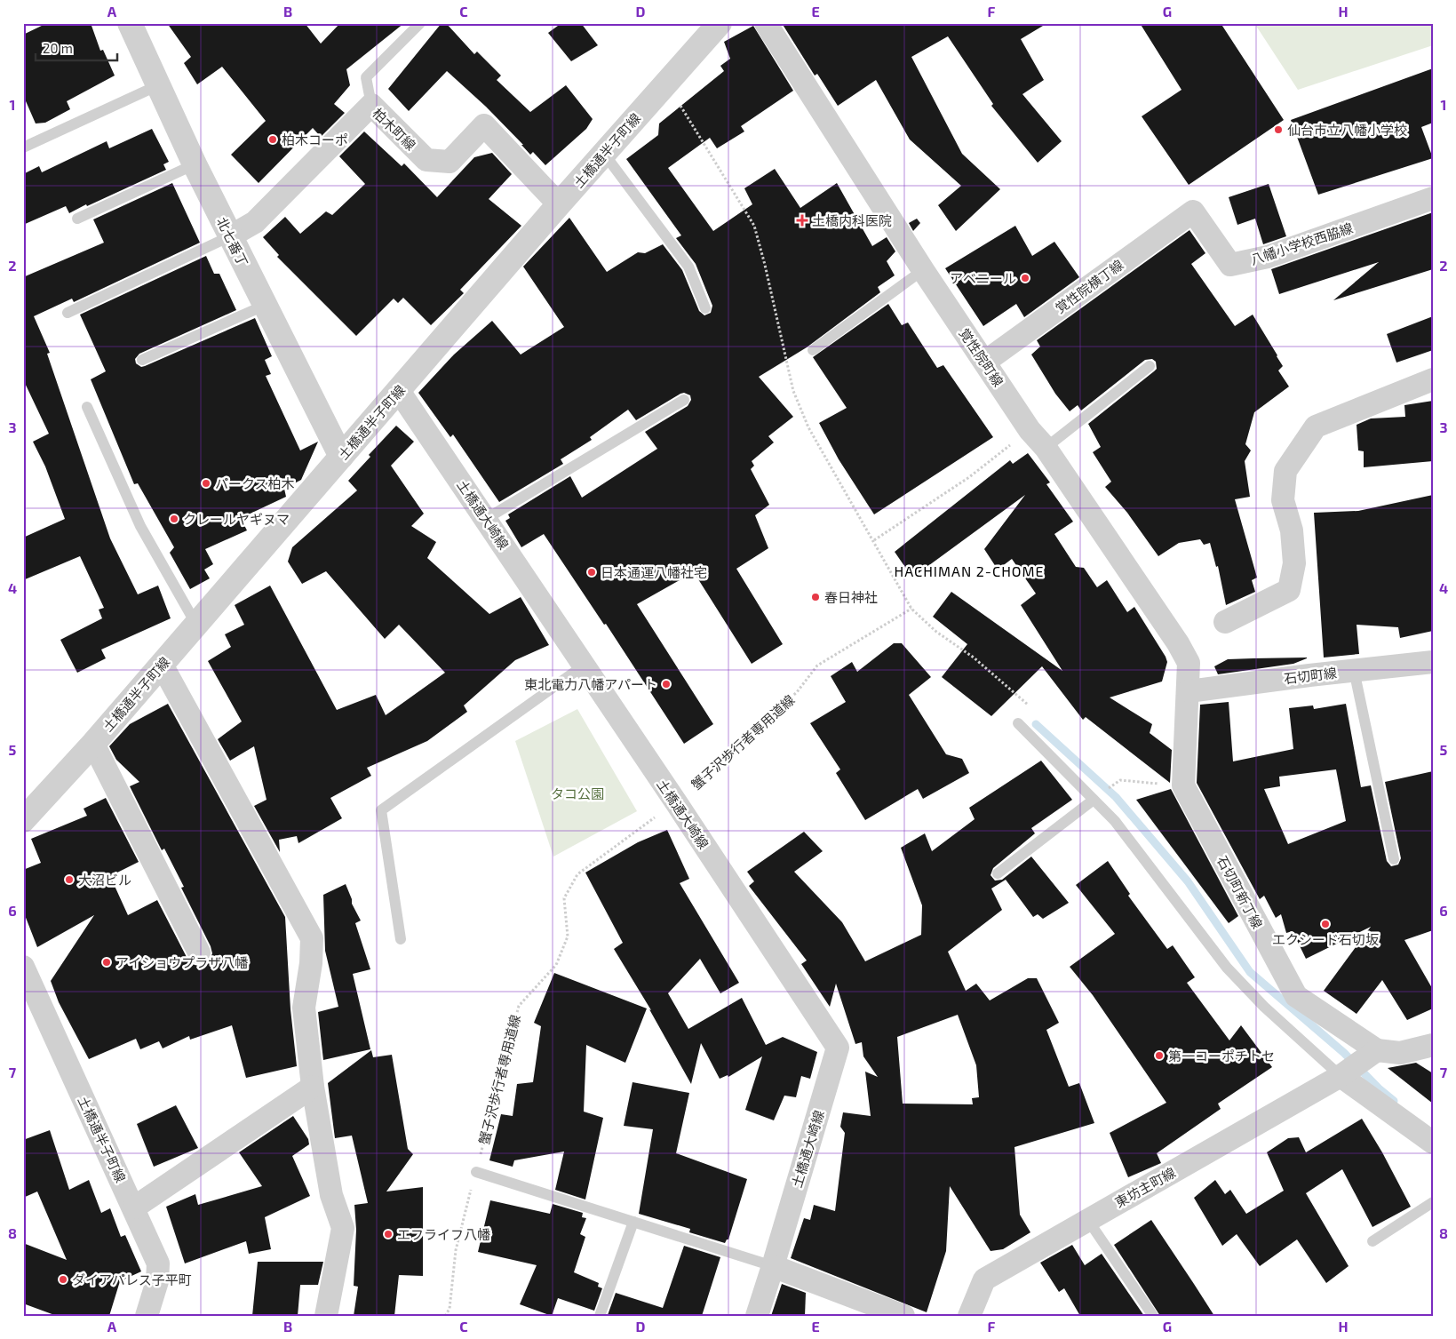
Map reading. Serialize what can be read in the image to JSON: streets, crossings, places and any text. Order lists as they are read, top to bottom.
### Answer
{
  "streets": {
    "street": [
      "柏木町線",
      "土橋通半子町線",
      "北七番丁",
      "八幡小学校西脇線",
      "覚性院横丁線",
      "覚性院町線",
      "土橋通大崎線",
      "石切町線",
      "石切町新丁線",
      "東坊主町線"
    ],
    "path": ["蟹子沢歩行者専用道線"]
  },
  "crossings": [
    ["柏木町線", "土橋通半子町線"],
    ["柏木町線", "北七番丁"],
    ["土橋通半子町線", "北七番丁"],
    ["土橋通半子町線", "土橋通大崎線"],
    ["八幡小学校西脇線", "覚性院横丁線"],
    ["覚性院横丁線", "覚性院町線"],
    ["覚性院町線", "石切町線"],
    ["土橋通大崎線", "蟹子沢歩行者専用道線"],
    ["石切町新丁線", "東坊主町線"]
  ],
  "districts": ["HACHIMAN 2-CHOME"],
  "parks": ["タコ公園"],
  "places": {
    "other": [
      "仙台市立八幡小学校",
      "柏木コーポ",
      "アベニール",
      "パークス柏木",
      "クレールヤギヌマ",
      "日本通運八幡社宅",
      "春日神社",
      "東北電力八幡アパート",
      "大沼ビル",
      "エクシード石切坂",
      "アイショウプラザ八幡",
      "第一コーポチトセ",
      "エフライフ八幡",
      "ダイアパレス子平町"
    ],
    "health": ["土橋内科医院"]
  },
  "scale_bar": "20 m",
  "grid": {
    "columns": [
      "A",
      "B",
      "C",
      "D",
      "E",
      "F",
      "G",
      "H"
    ],
    "rows": [
      "1",
      "2",
      "3",
      "4",
      "5",
      "6",
      "7",
      "8"
    ]
  }
}
